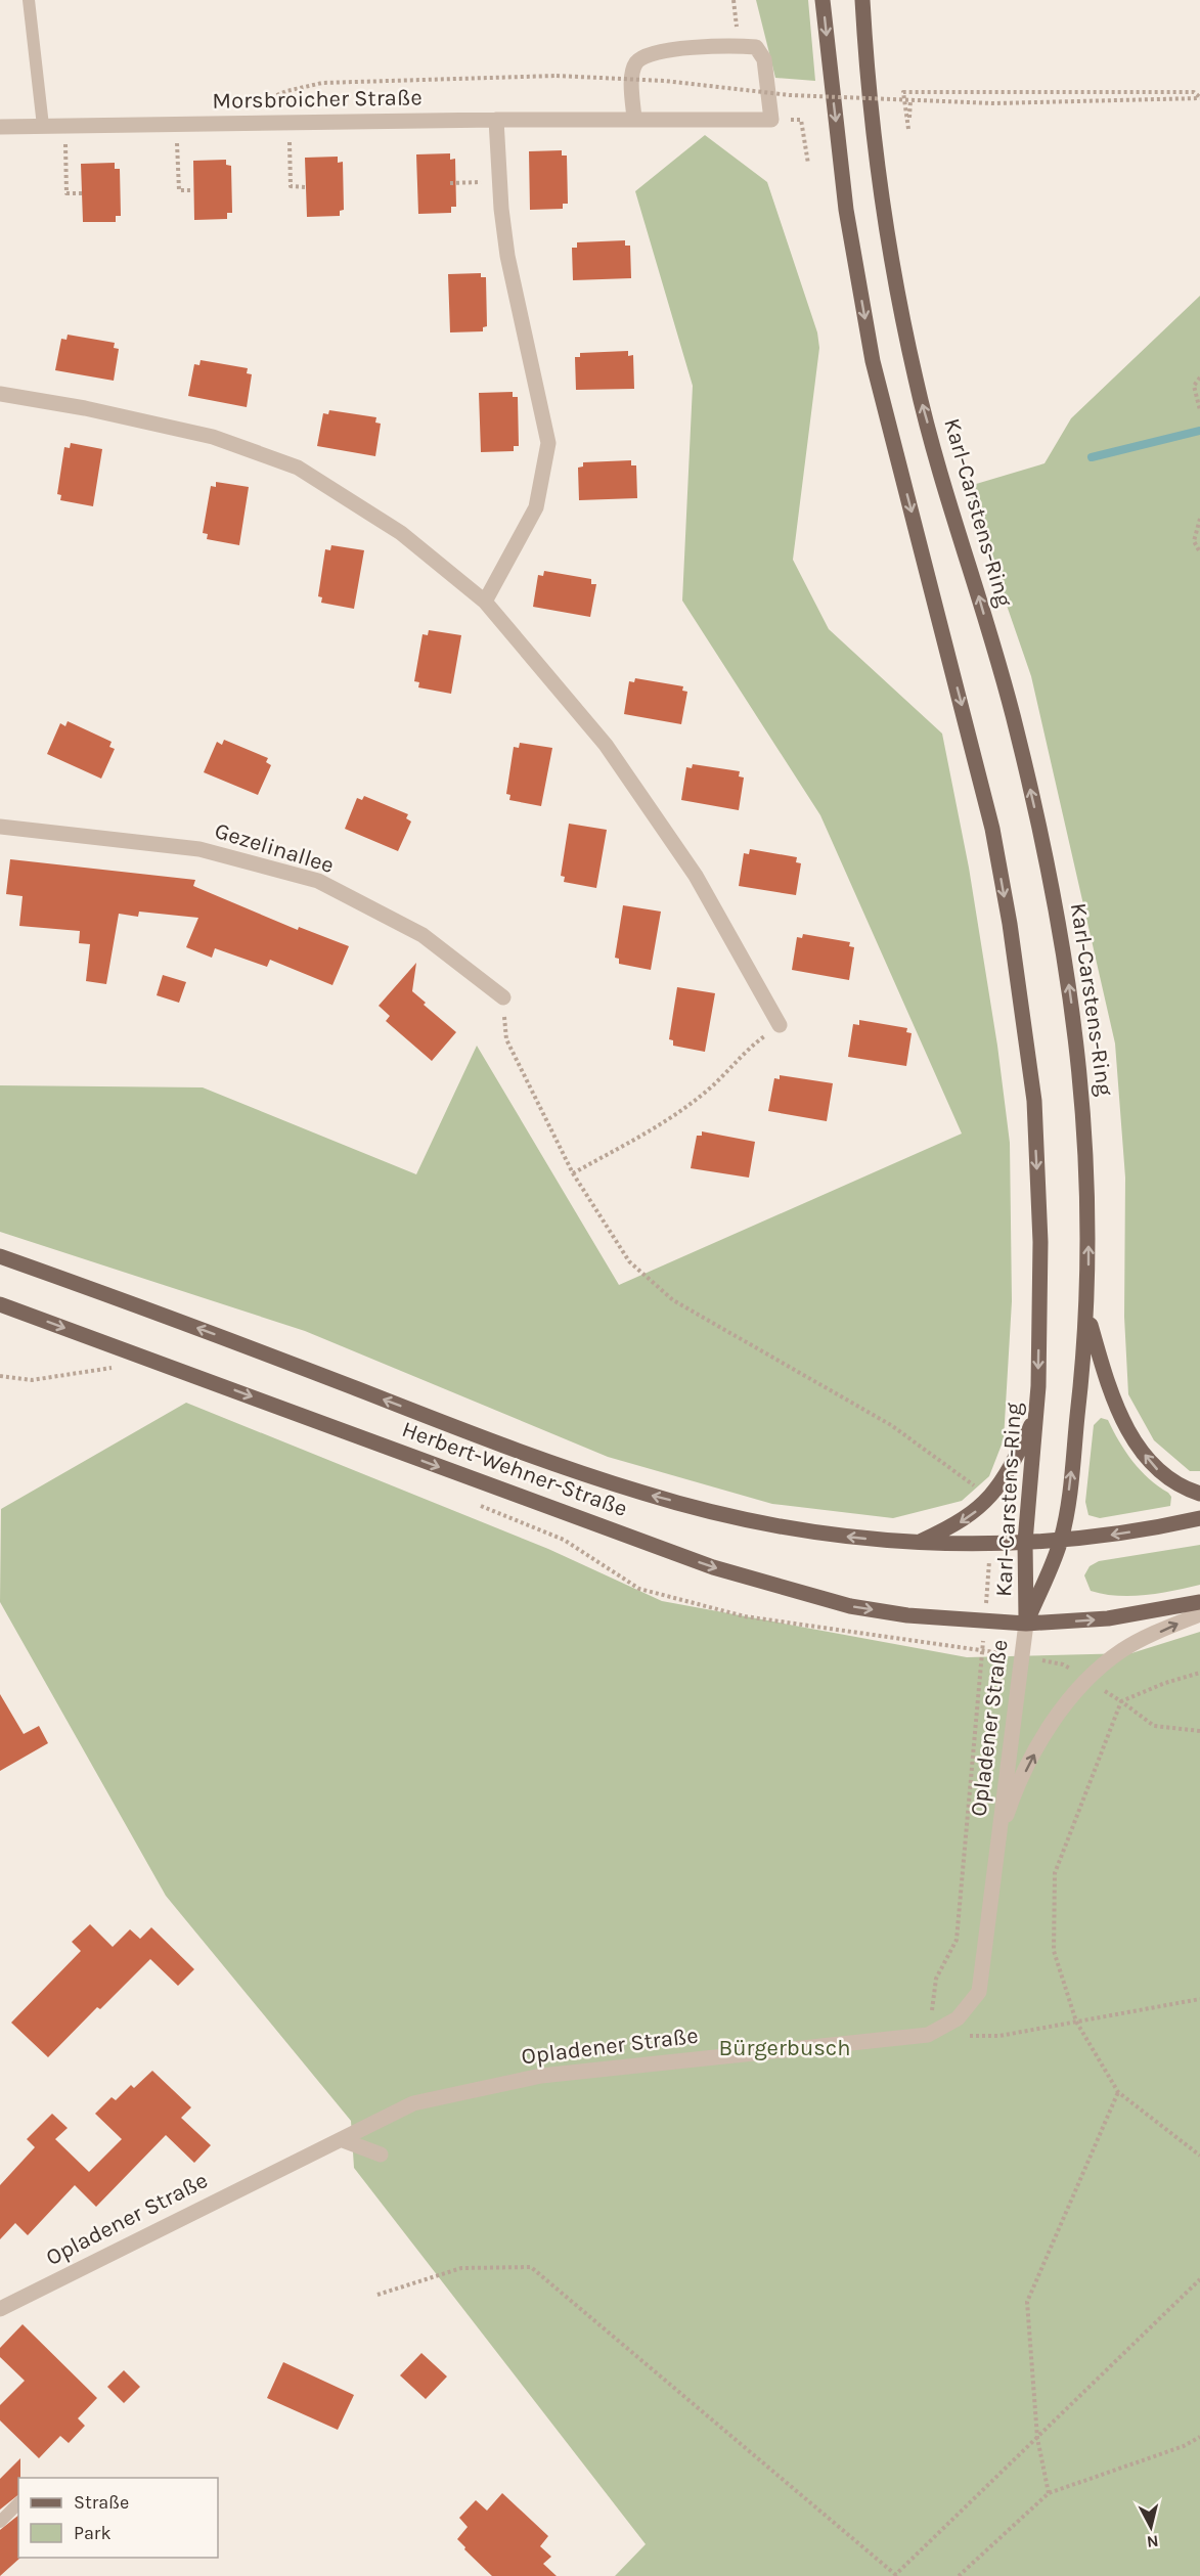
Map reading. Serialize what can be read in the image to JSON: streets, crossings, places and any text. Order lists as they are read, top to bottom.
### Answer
{
  "streets": {
    "main road": ["Karl-Carstens-Ring", "Herbert-Wehner-Straße"],
    "street": ["Morsbroicher Straße", "Gezelinallee", "Opladener Straße"]
  },
  "crossings": [
    ["Karl-Carstens-Ring", "Herbert-Wehner-Straße"],
    ["Karl-Carstens-Ring", "Opladener Straße"],
    ["Herbert-Wehner-Straße", "Opladener Straße"]
  ],
  "parks": ["Bürgerbusch"],
  "legend": ["Straße", "Park"],
  "north": "bottom"
}
